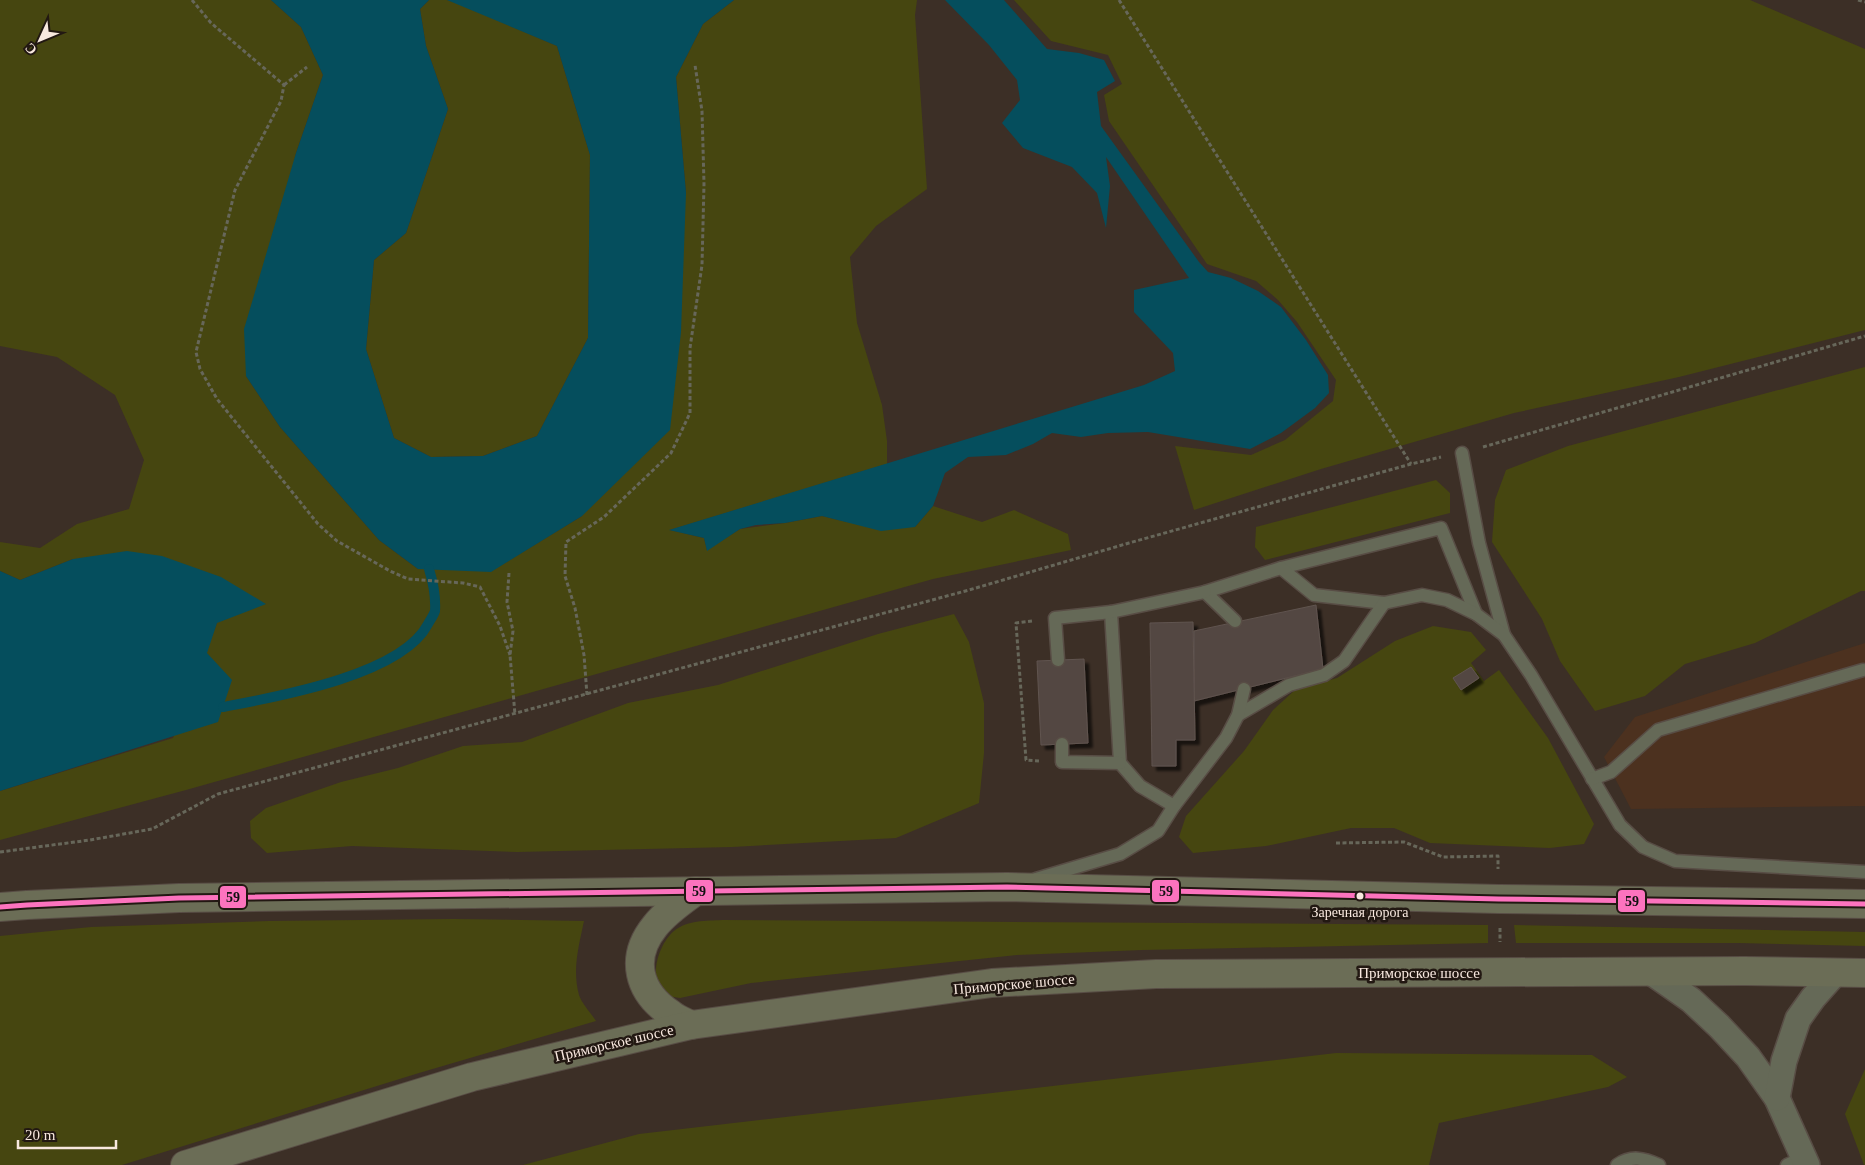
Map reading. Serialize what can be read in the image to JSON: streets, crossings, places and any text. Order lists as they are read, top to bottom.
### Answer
{
  "streets": {
    "highway": ["Приморское шоссе"]
  },
  "places": ["Заречная дорога"],
  "lines": ["transit line 59"],
  "scale_bar": "20 m",
  "north": "bottom left"
}
